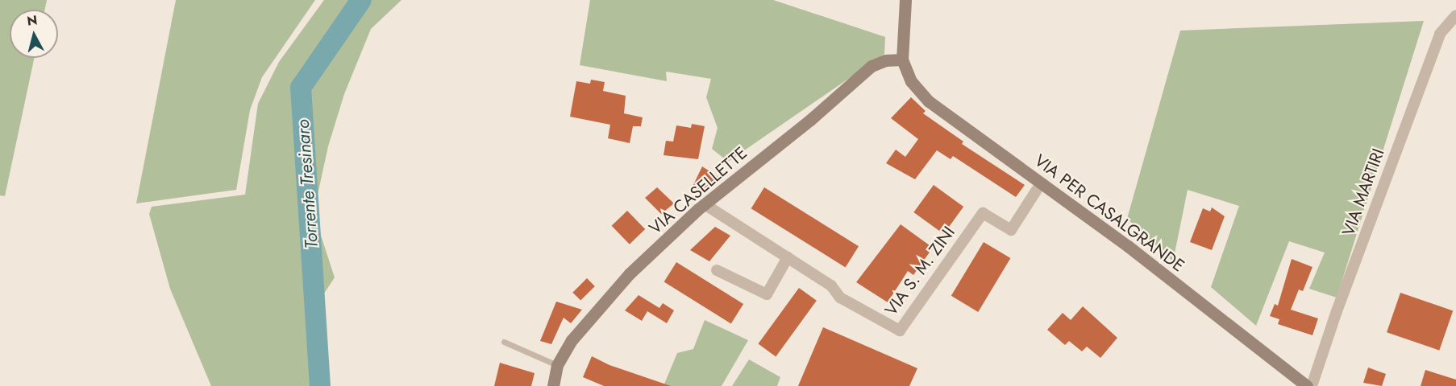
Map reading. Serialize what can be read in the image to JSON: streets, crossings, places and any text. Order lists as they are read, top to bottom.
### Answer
{
  "streets": {
    "street": [
      "VIA CASELLETTE",
      "VIA MARTIRI",
      "VIA PER CASALGRANDE",
      "VIA S. M. ZINI"
    ]
  },
  "crossings": [
    ["VIA CASELLETTE", "VIA PER CASALGRANDE"],
    ["VIA CASELLETTE", "VIA S. M. ZINI"]
  ],
  "water": ["Torrente Tresinaro"],
  "north": "top"
}
